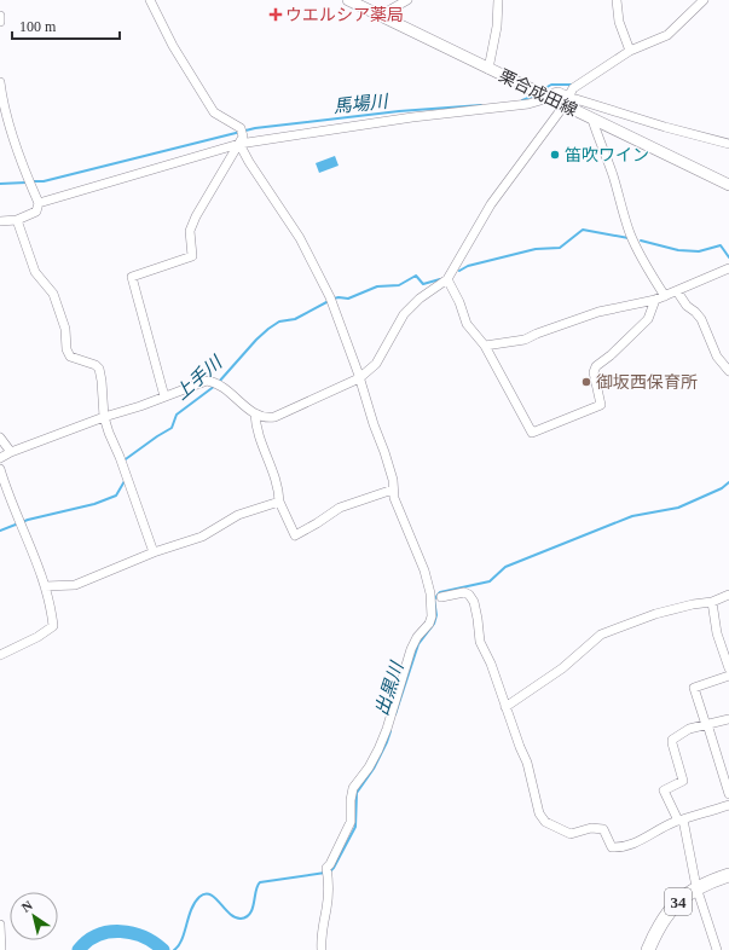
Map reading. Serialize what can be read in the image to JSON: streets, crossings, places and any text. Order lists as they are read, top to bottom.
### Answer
{
  "streets": {
    "main road": ["栗合成田線", "34"]
  },
  "water": ["馬場川", "上手川", "出黒川"],
  "places": {
    "health": ["ウエルシア薬局"],
    "other": ["笛吹ワイン", "御坂西保育所"]
  },
  "scale_bar": "100 m",
  "north": "top left"
}
